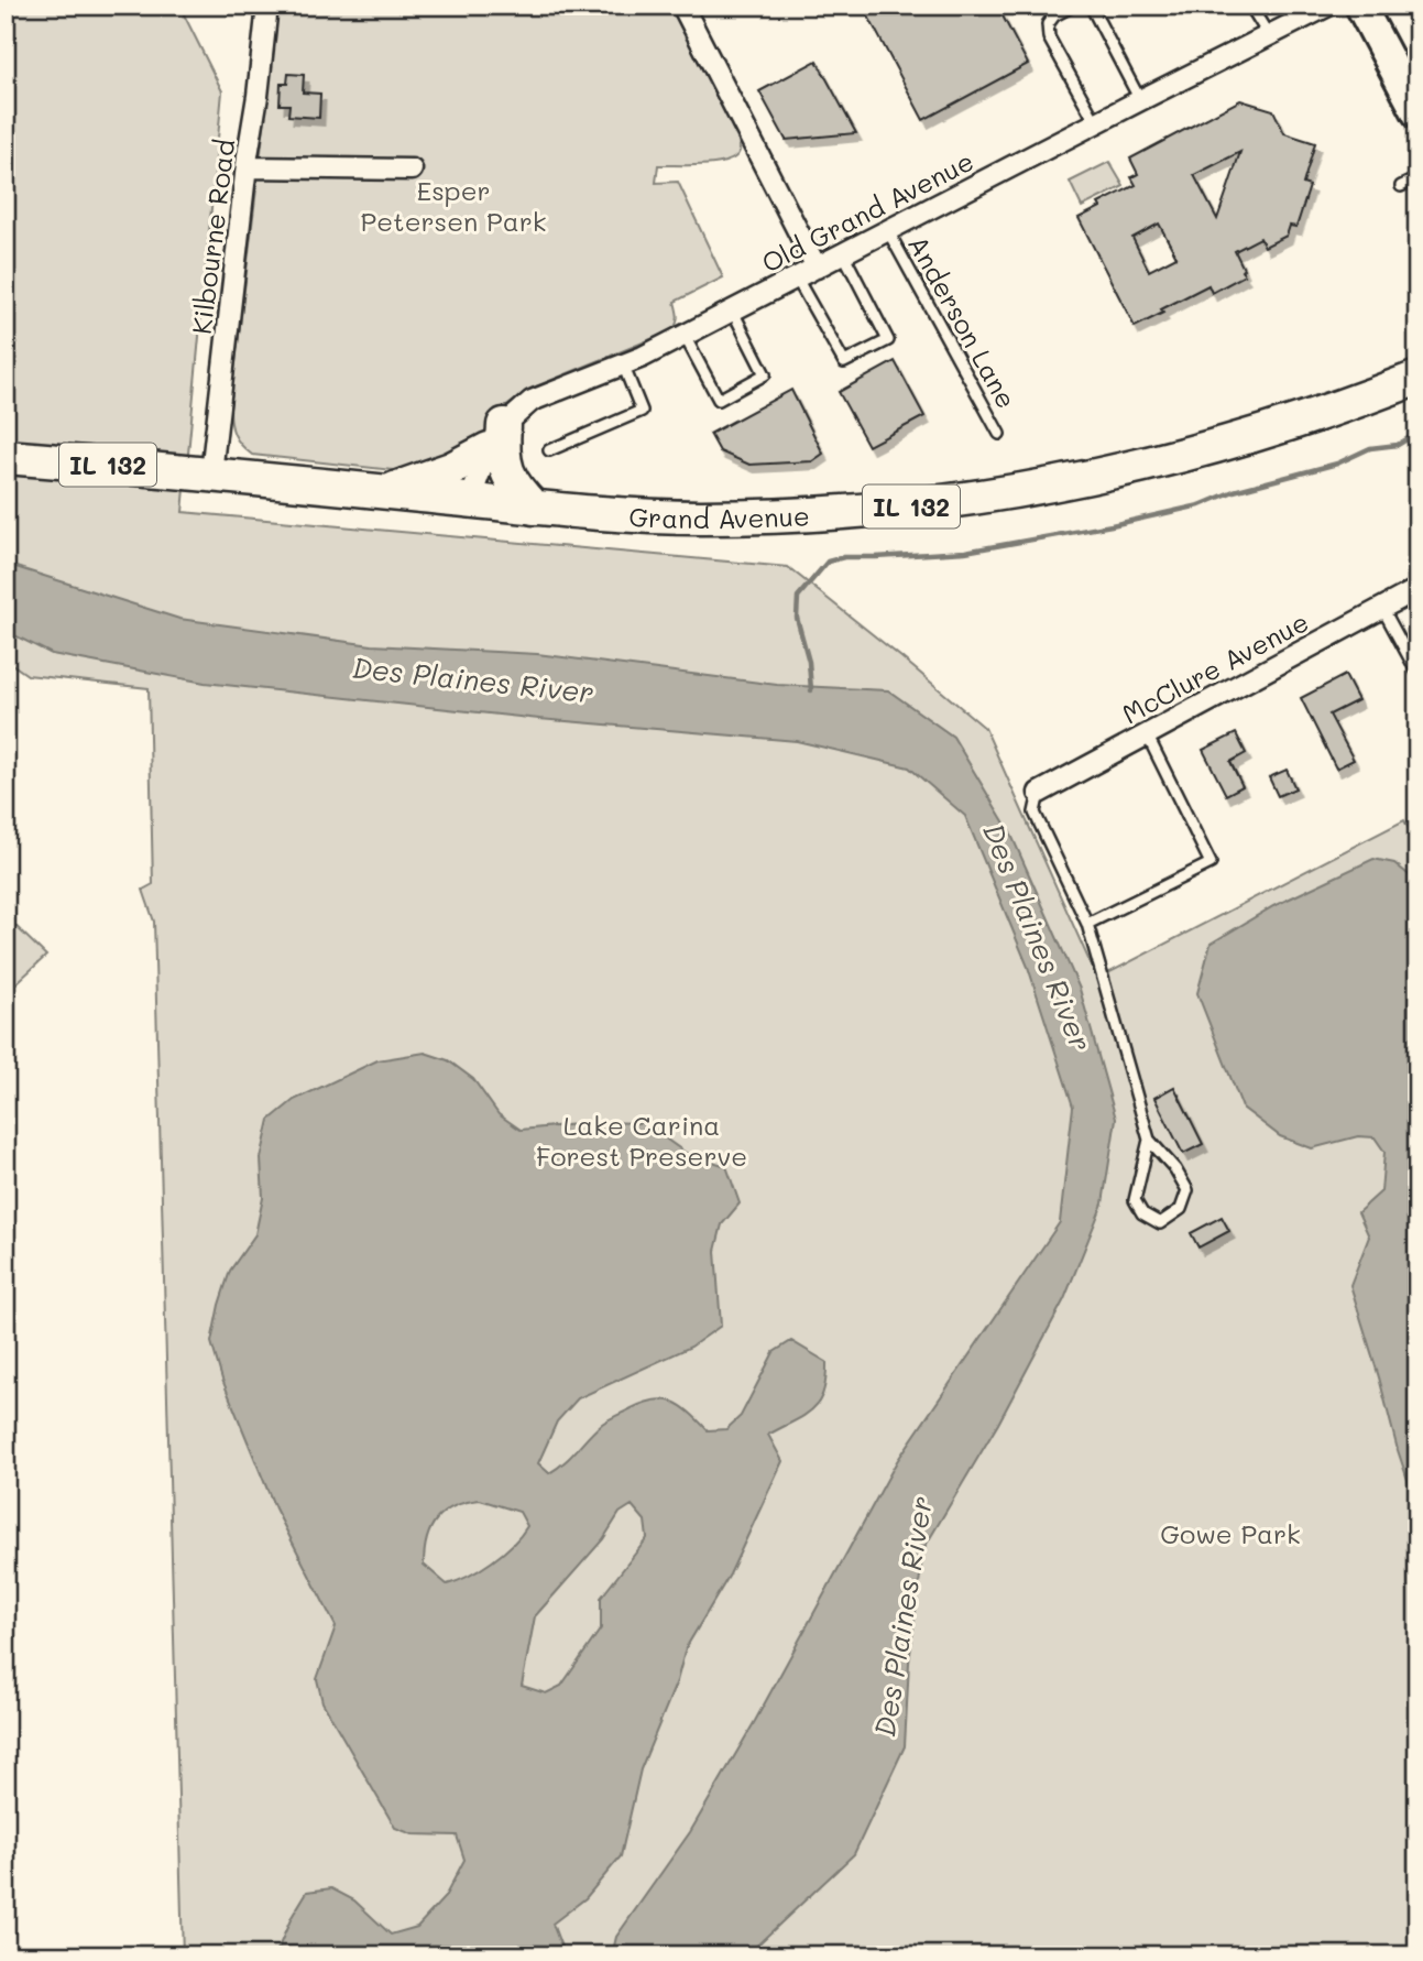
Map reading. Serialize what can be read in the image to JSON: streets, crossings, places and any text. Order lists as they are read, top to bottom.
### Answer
{
  "streets": {
    "main road": ["IL 132", "Grand Avenue"],
    "street": ["Old Grand Avenue", "Kilbourne Road", "McClure Avenue"],
    "lane": ["Anderson Lane"]
  },
  "crossings": [
    ["Old Grand Avenue", "Anderson Lane"],
    ["Old Grand Avenue", "Grand Avenue"],
    ["Kilbourne Road", "Grand Avenue"]
  ],
  "water": ["Des Plaines River"],
  "parks": ["Esper Petersen Park", "Lake Carina Forest Preserve", "Gowe Park"]
}
